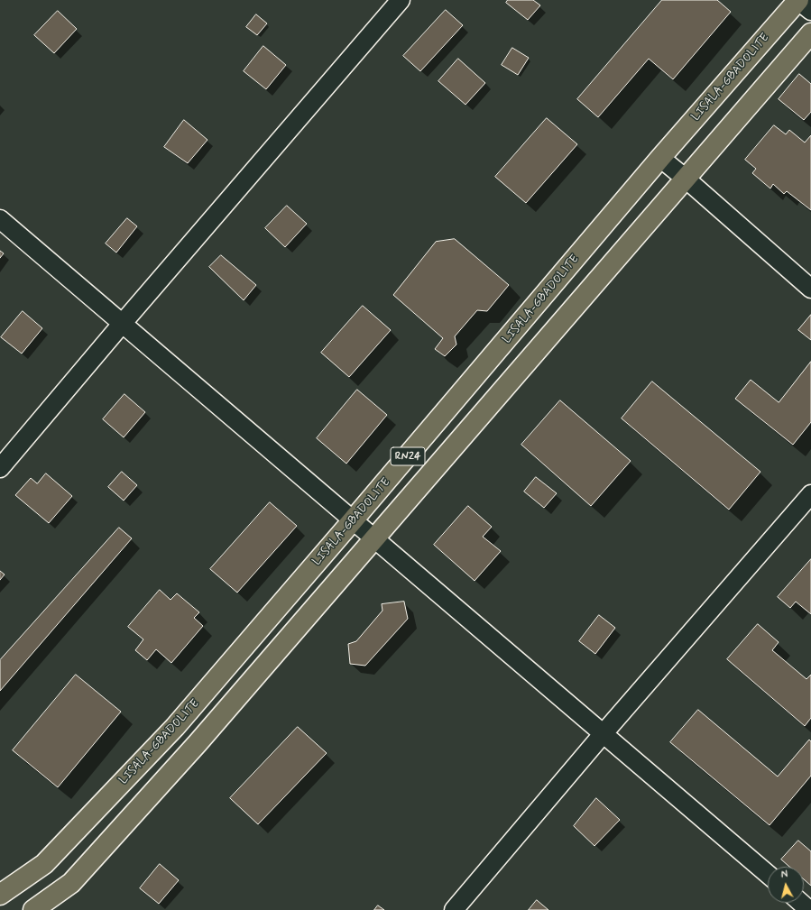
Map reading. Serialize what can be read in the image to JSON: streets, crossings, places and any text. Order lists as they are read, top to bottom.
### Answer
{
  "streets": {
    "main road": ["LISALA-GBADOLITE", "RN24"]
  },
  "north": "top"
}
